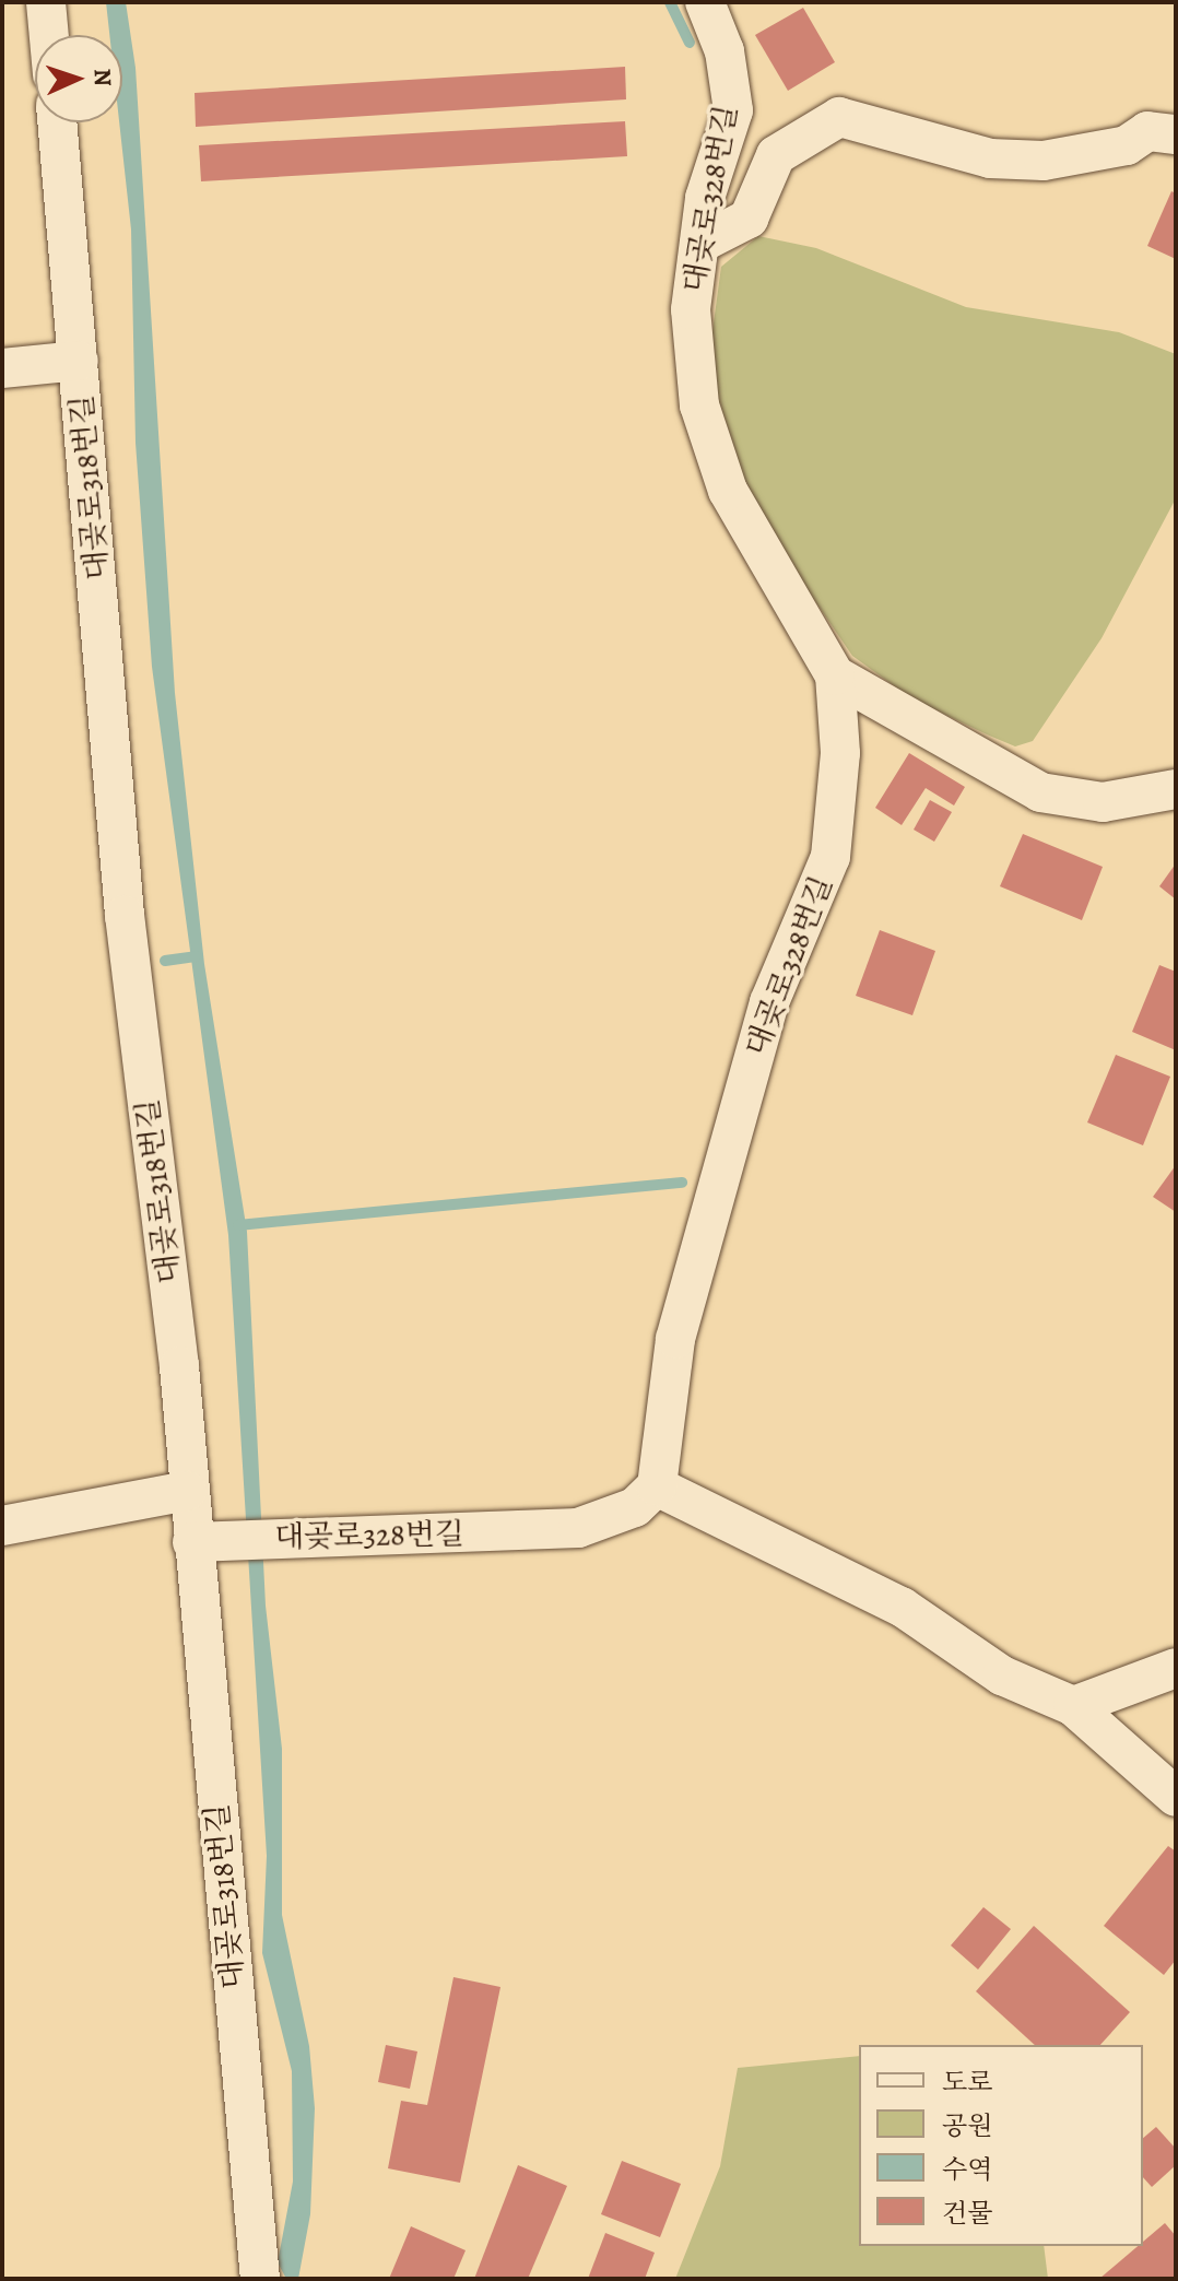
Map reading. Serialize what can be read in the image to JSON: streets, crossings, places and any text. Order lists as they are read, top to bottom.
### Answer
{
  "streets": {
    "street": ["대곶로328번길", "대곶로318번길"]
  },
  "crossings": [
    ["대곶로328번길", "대곶로318번길"]
  ],
  "legend": [
    "도로",
    "공원",
    "수역",
    "건물"
  ],
  "north": "right"
}
